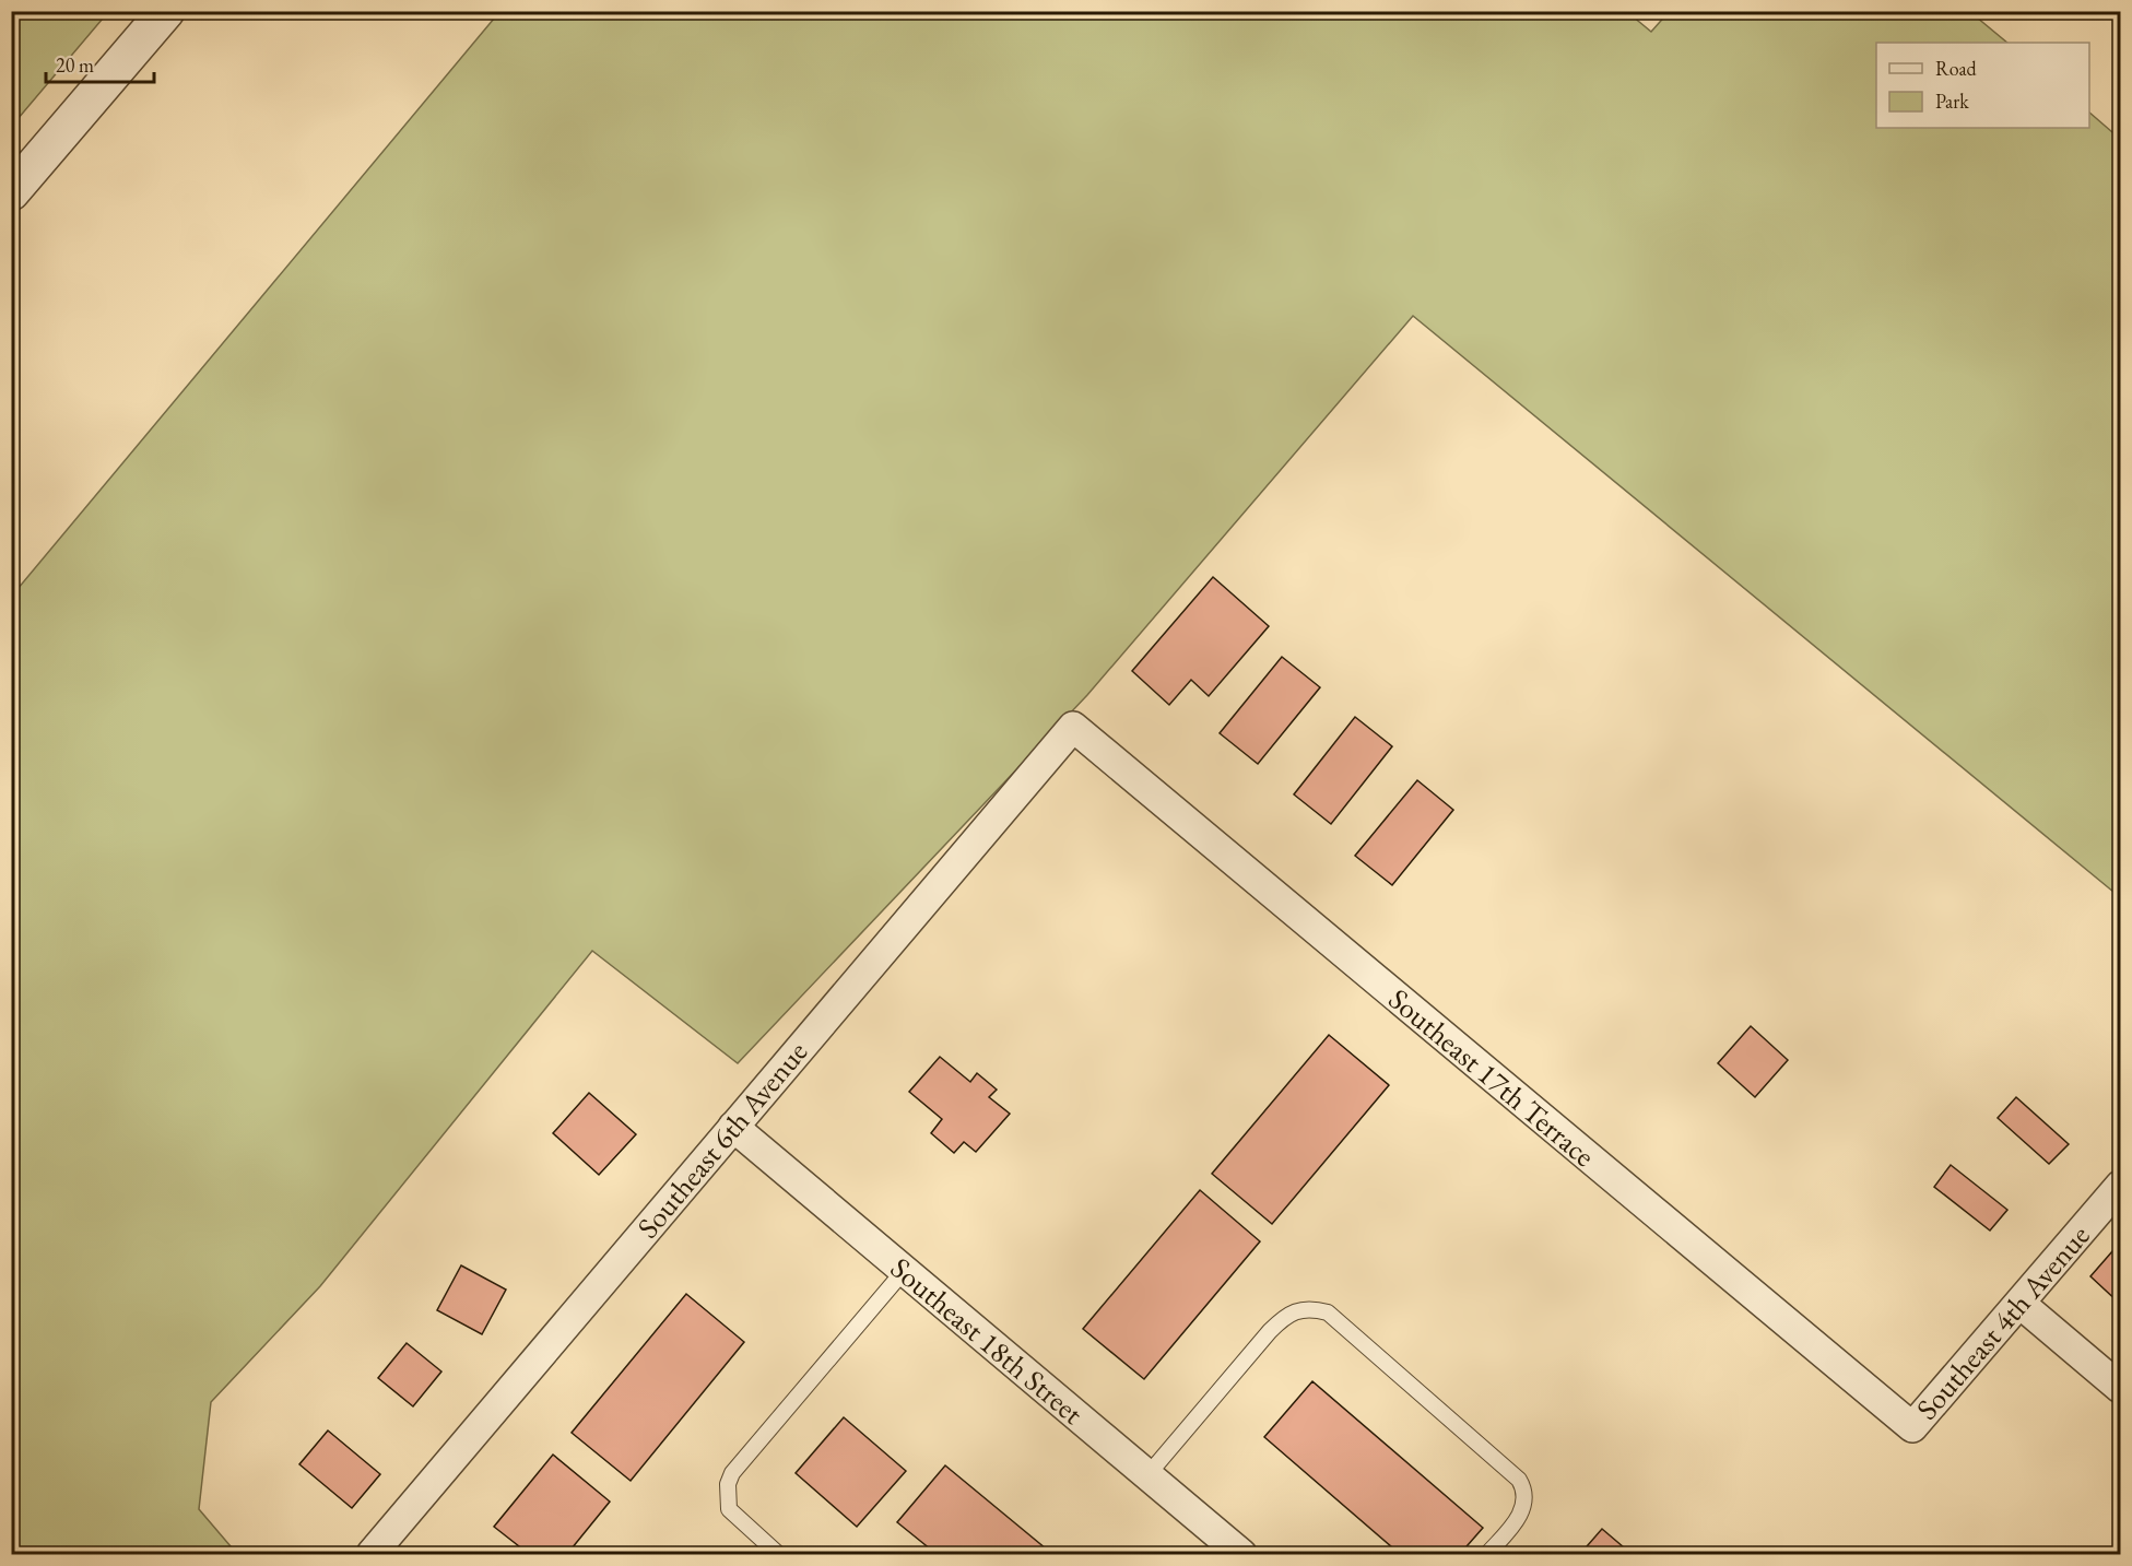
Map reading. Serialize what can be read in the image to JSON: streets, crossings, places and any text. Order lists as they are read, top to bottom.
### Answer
{
  "streets": {
    "street": [
      "Southeast 17th Terrace",
      "Southeast 6th Avenue",
      "Southeast 4th Avenue",
      "Southeast 18th Street"
    ]
  },
  "crossings": [
    ["Southeast 17th Terrace", "Southeast 6th Avenue"],
    ["Southeast 17th Terrace", "Southeast 4th Avenue"],
    ["Southeast 6th Avenue", "Southeast 18th Street"]
  ],
  "legend": ["Road", "Park"],
  "scale_bar": "20 m"
}
